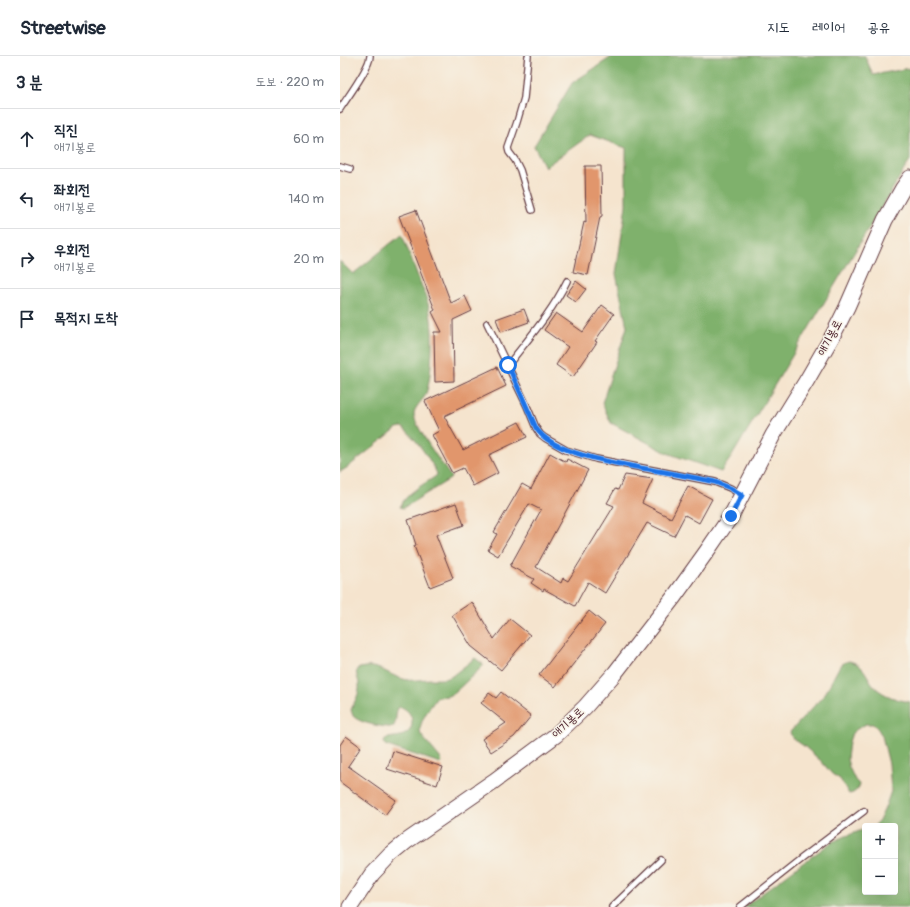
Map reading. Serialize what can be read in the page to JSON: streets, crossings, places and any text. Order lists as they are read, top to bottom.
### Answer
{
  "streets": {
    "main road": ["애기봉로"]
  },
  "page": {
    "header": "Streetwise",
    "nav": ["지도", "레이어", "공유"],
    "heading": ["3 분", "도보 · 220 m"],
    "list": [
      ["직진", "애기봉로", "60 m"],
      ["좌회전", "애기봉로", "140 m"],
      ["우회전", "애기봉로", "20 m"],
      "목적지 도착"
    ],
    "map_buttons": ["+", "−"]
  }
}
